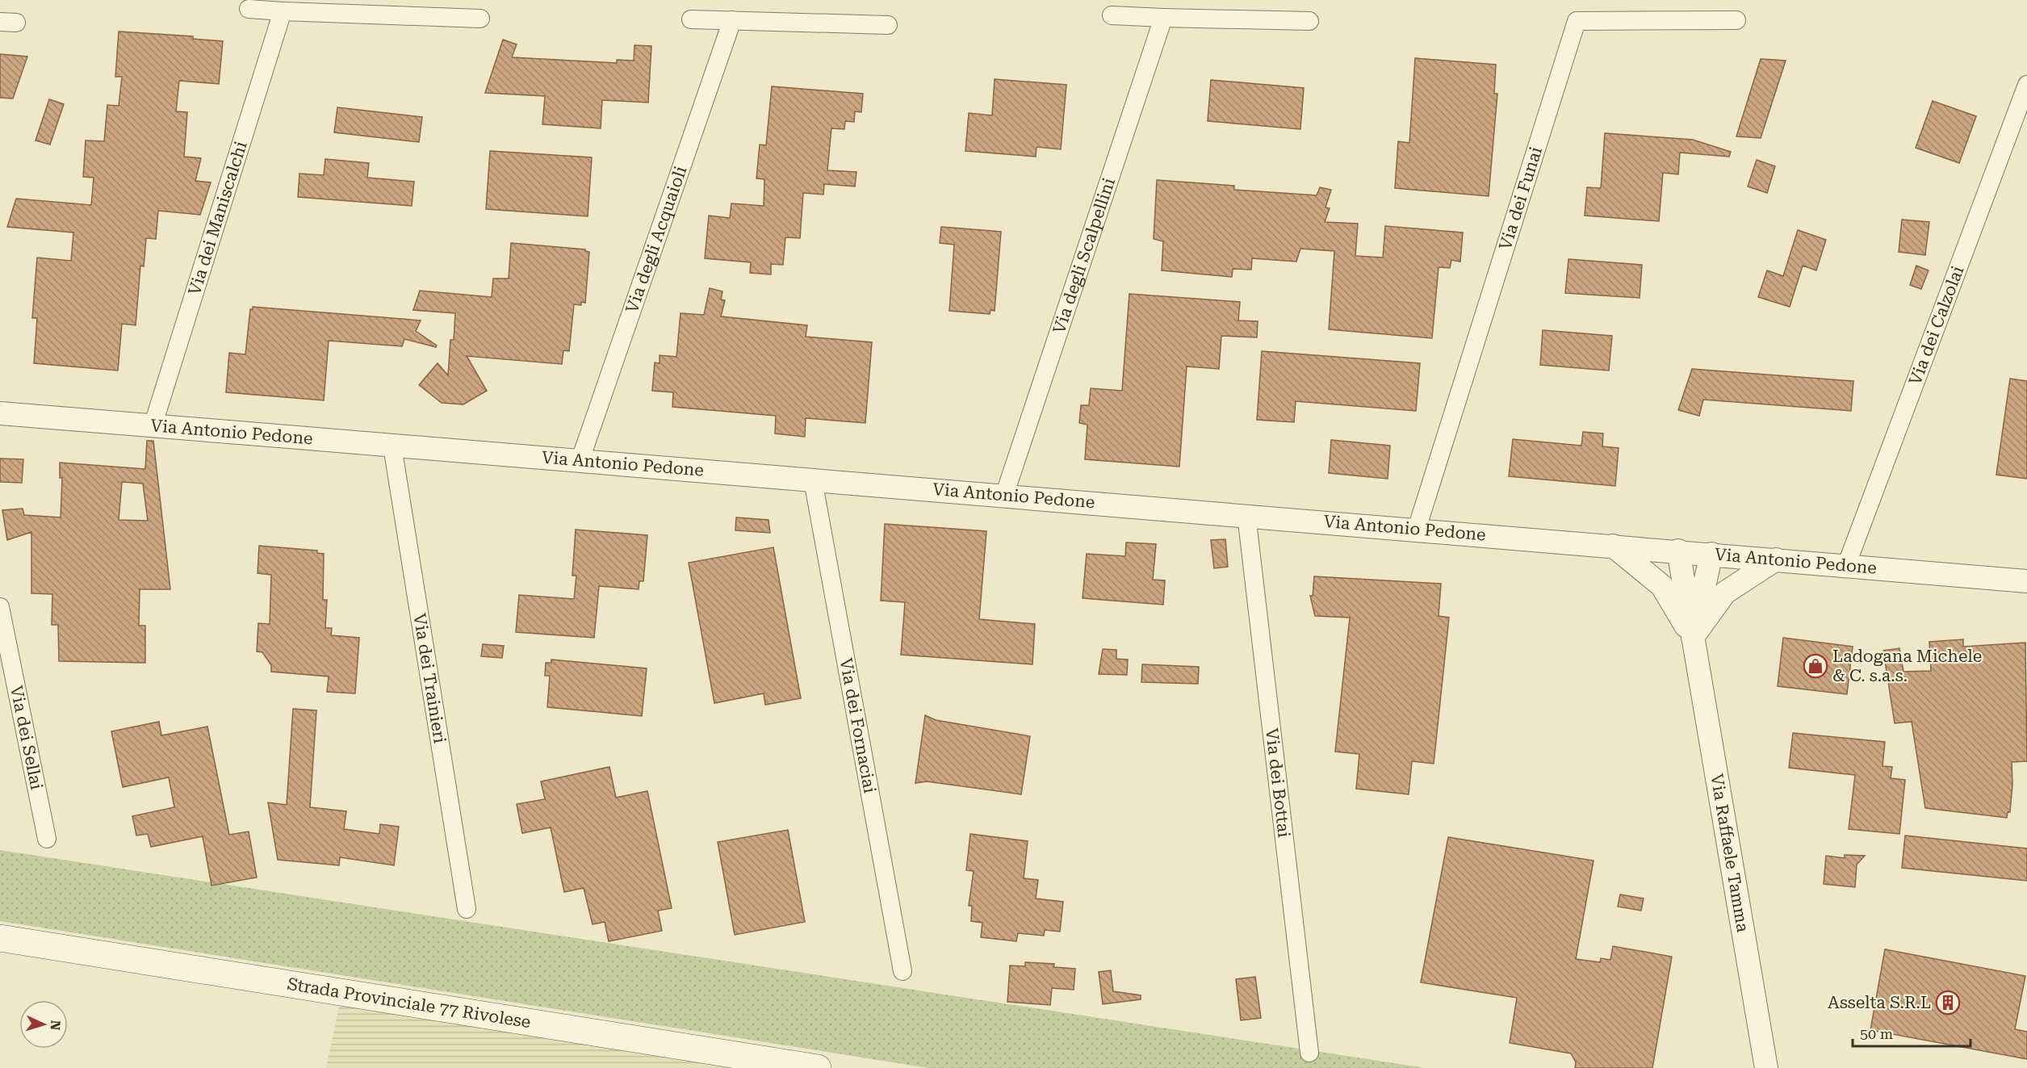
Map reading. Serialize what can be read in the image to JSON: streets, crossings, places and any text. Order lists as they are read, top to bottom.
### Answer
{
  "streets": {
    "main road": ["Strada Provinciale 77 Rivolese"],
    "street": [
      "Via dei Funai",
      "Via dei Maniscalchi",
      "Via degli Acquaioli",
      "Via degli Scalpellini",
      "Via dei Calzolai",
      "Via Antonio Pedone",
      "Via dei Trainieri",
      "Via dei Fornaciai",
      "Via dei Sellai",
      "Via dei Bottai",
      "Via Raffaele Tamma"
    ]
  },
  "crossings": [
    ["Via dei Funai", "Via Antonio Pedone"],
    ["Via dei Maniscalchi", "Via Antonio Pedone"],
    ["Via degli Acquaioli", "Via Antonio Pedone"],
    ["Via degli Scalpellini", "Via Antonio Pedone"],
    ["Via dei Calzolai", "Via Antonio Pedone"],
    ["Via Antonio Pedone", "Via dei Trainieri"],
    ["Via Antonio Pedone", "Via dei Fornaciai"],
    ["Via Antonio Pedone", "Via dei Bottai"],
    ["Via Antonio Pedone", "Via Raffaele Tamma"]
  ],
  "places": {
    "shop": ["Ladogana Michele & C. s.a.s."],
    "building": ["Asselta S.R.L"]
  },
  "scale_bar": "50 m",
  "north": "right"
}
